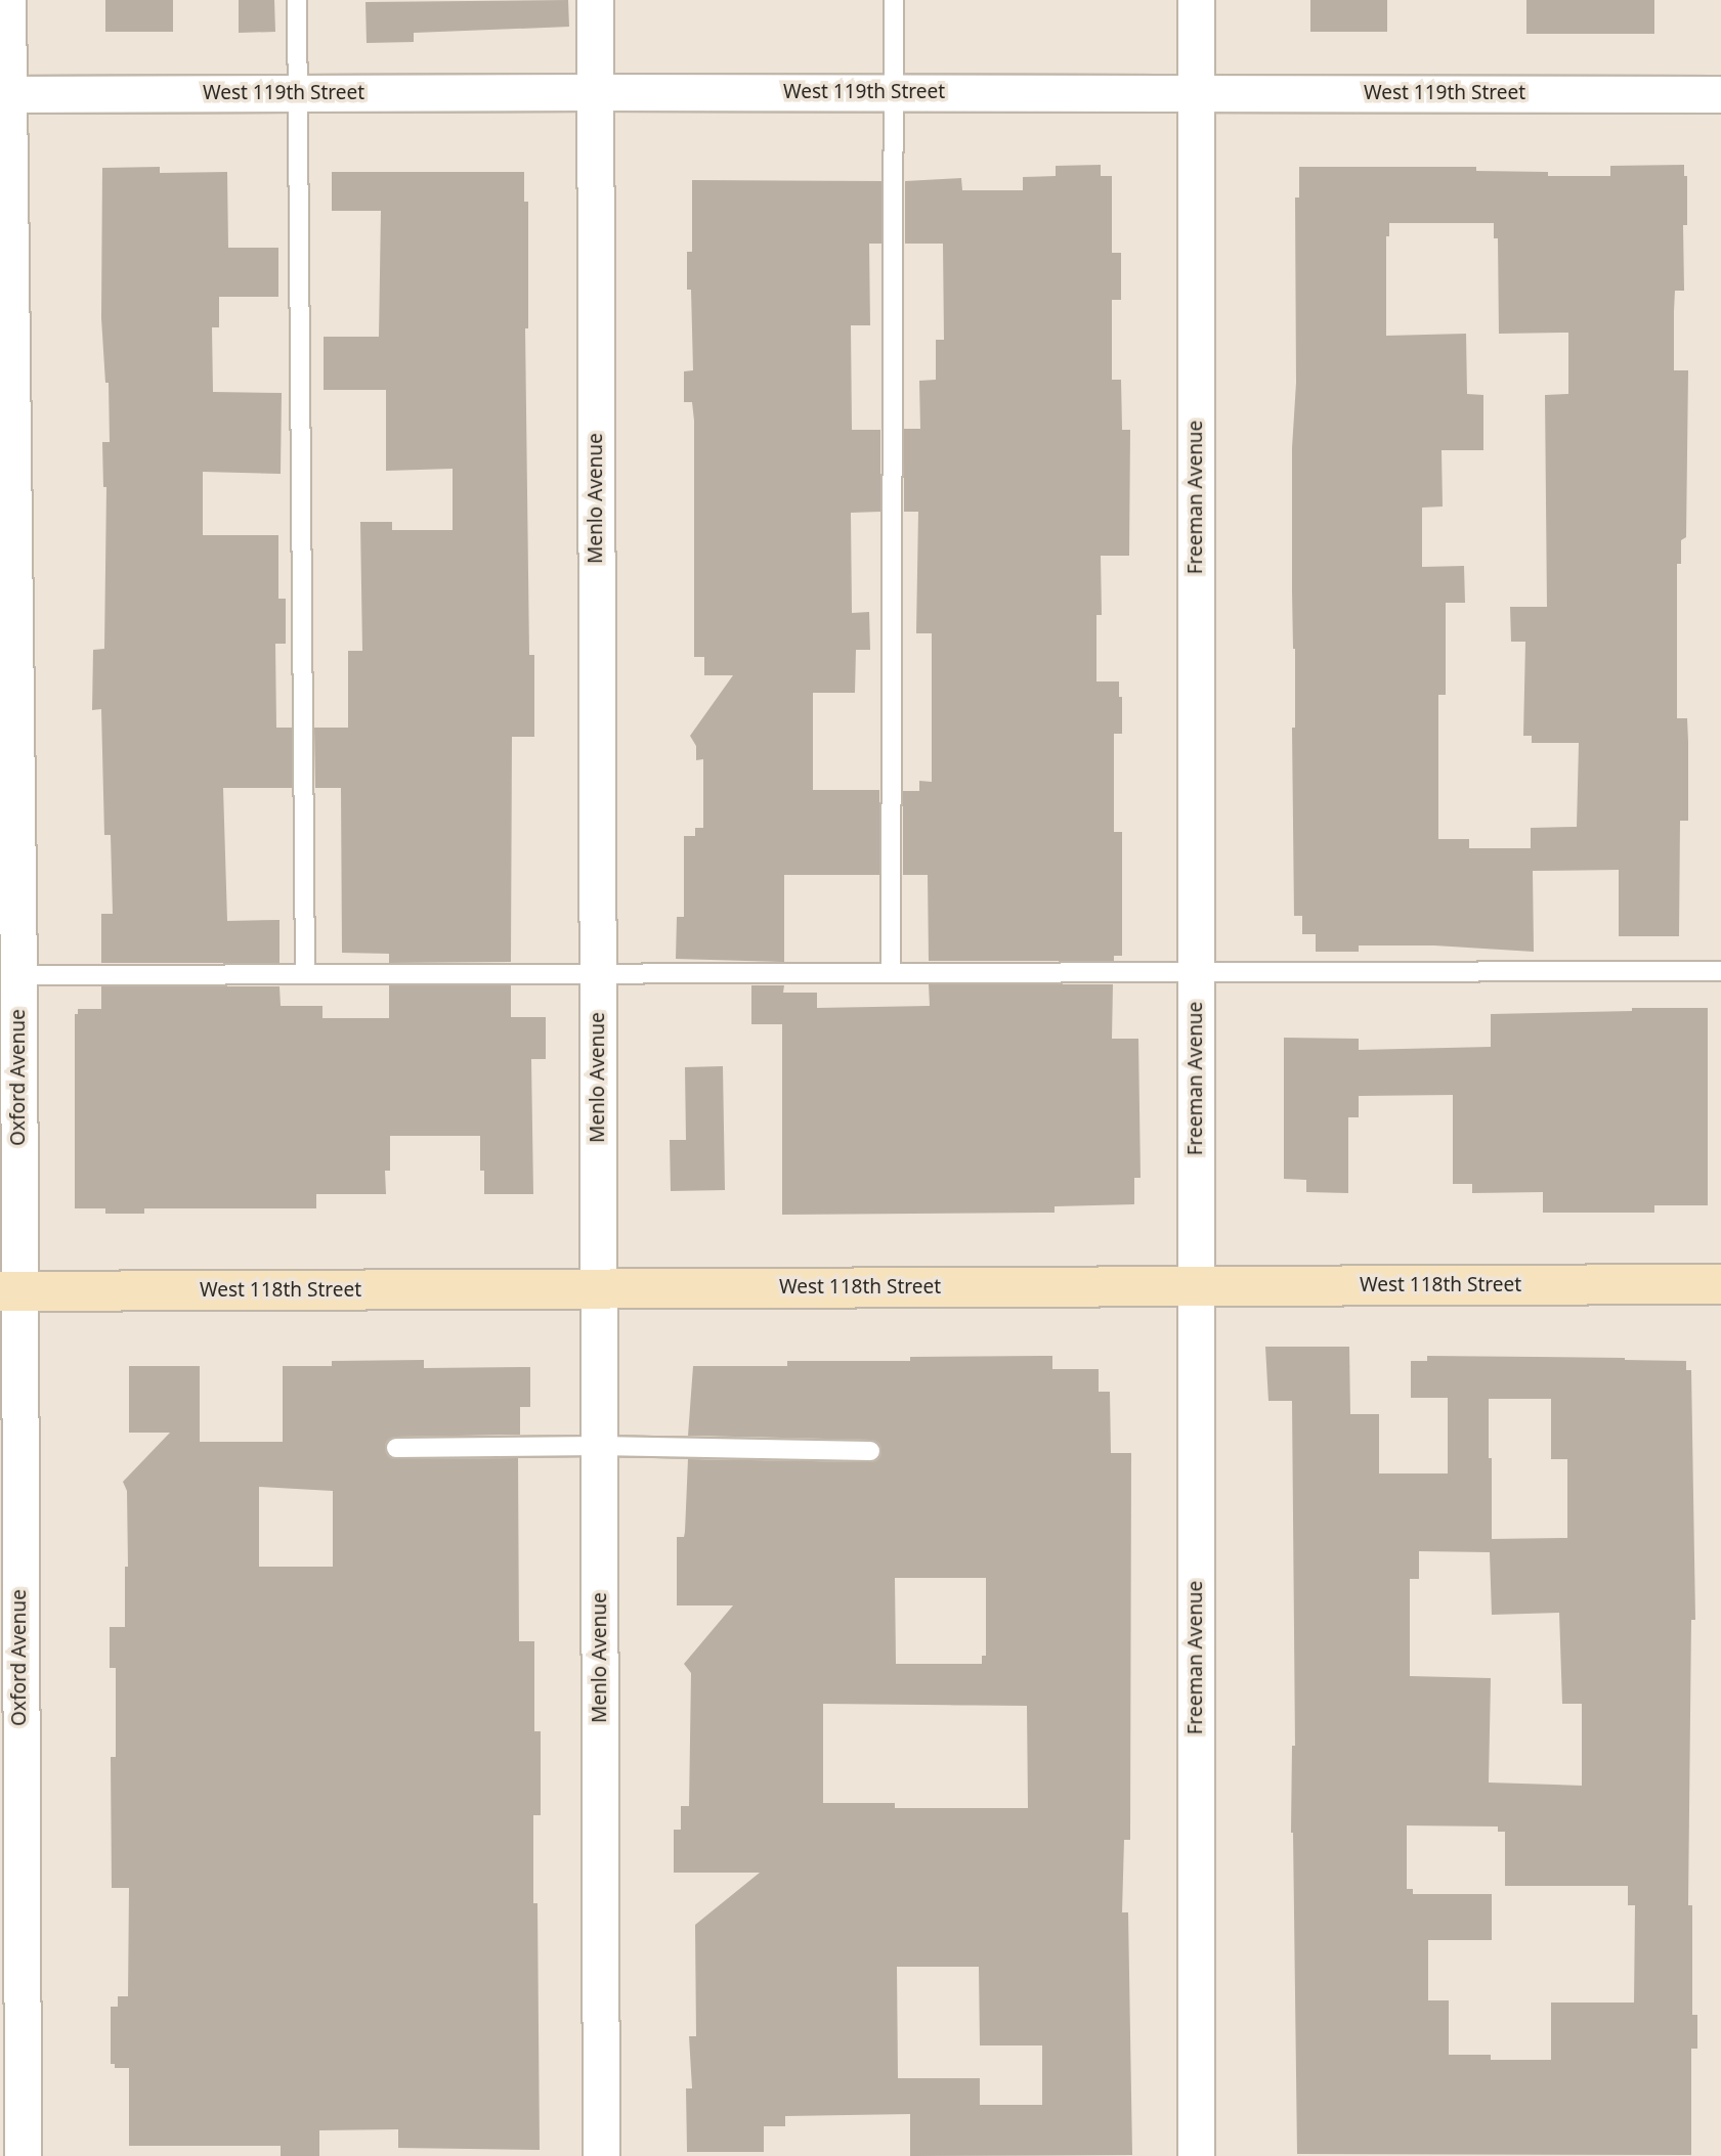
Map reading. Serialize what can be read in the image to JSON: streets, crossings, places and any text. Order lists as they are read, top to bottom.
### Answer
{
  "streets": {
    "street": [
      "West 119th Street",
      "Freeman Avenue",
      "Menlo Avenue",
      "Oxford Avenue",
      "West 118th Street"
    ]
  },
  "crossings": [
    ["West 119th Street", "Freeman Avenue"],
    ["West 119th Street", "Menlo Avenue"],
    ["West 119th Street", "Oxford Avenue"],
    ["Freeman Avenue", "West 118th Street"],
    ["Menlo Avenue", "West 118th Street"],
    ["Oxford Avenue", "West 118th Street"]
  ]
}
